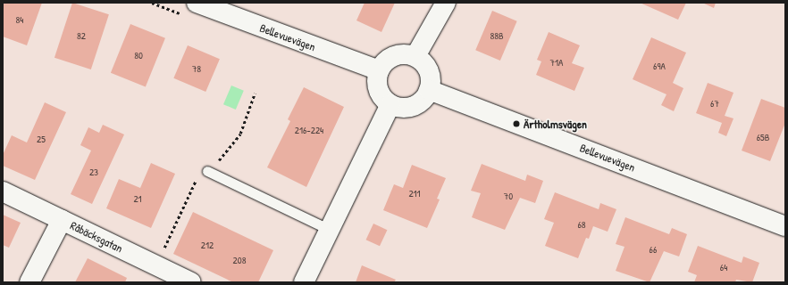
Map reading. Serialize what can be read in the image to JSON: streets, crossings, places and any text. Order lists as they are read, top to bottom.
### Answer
{
  "streets": {
    "street": ["Bellevuevägen", "Råbäcksgatan"]
  },
  "places": ["Ärtholmsvägen"],
  "house_numbers": [
    "84",
    "82",
    "88B",
    "80",
    "71A",
    "69A",
    "78",
    "67",
    "216-224",
    "65B",
    "25",
    "23",
    "211",
    "70",
    "21",
    "68",
    "212",
    "66",
    "208",
    "64"
  ]
}
